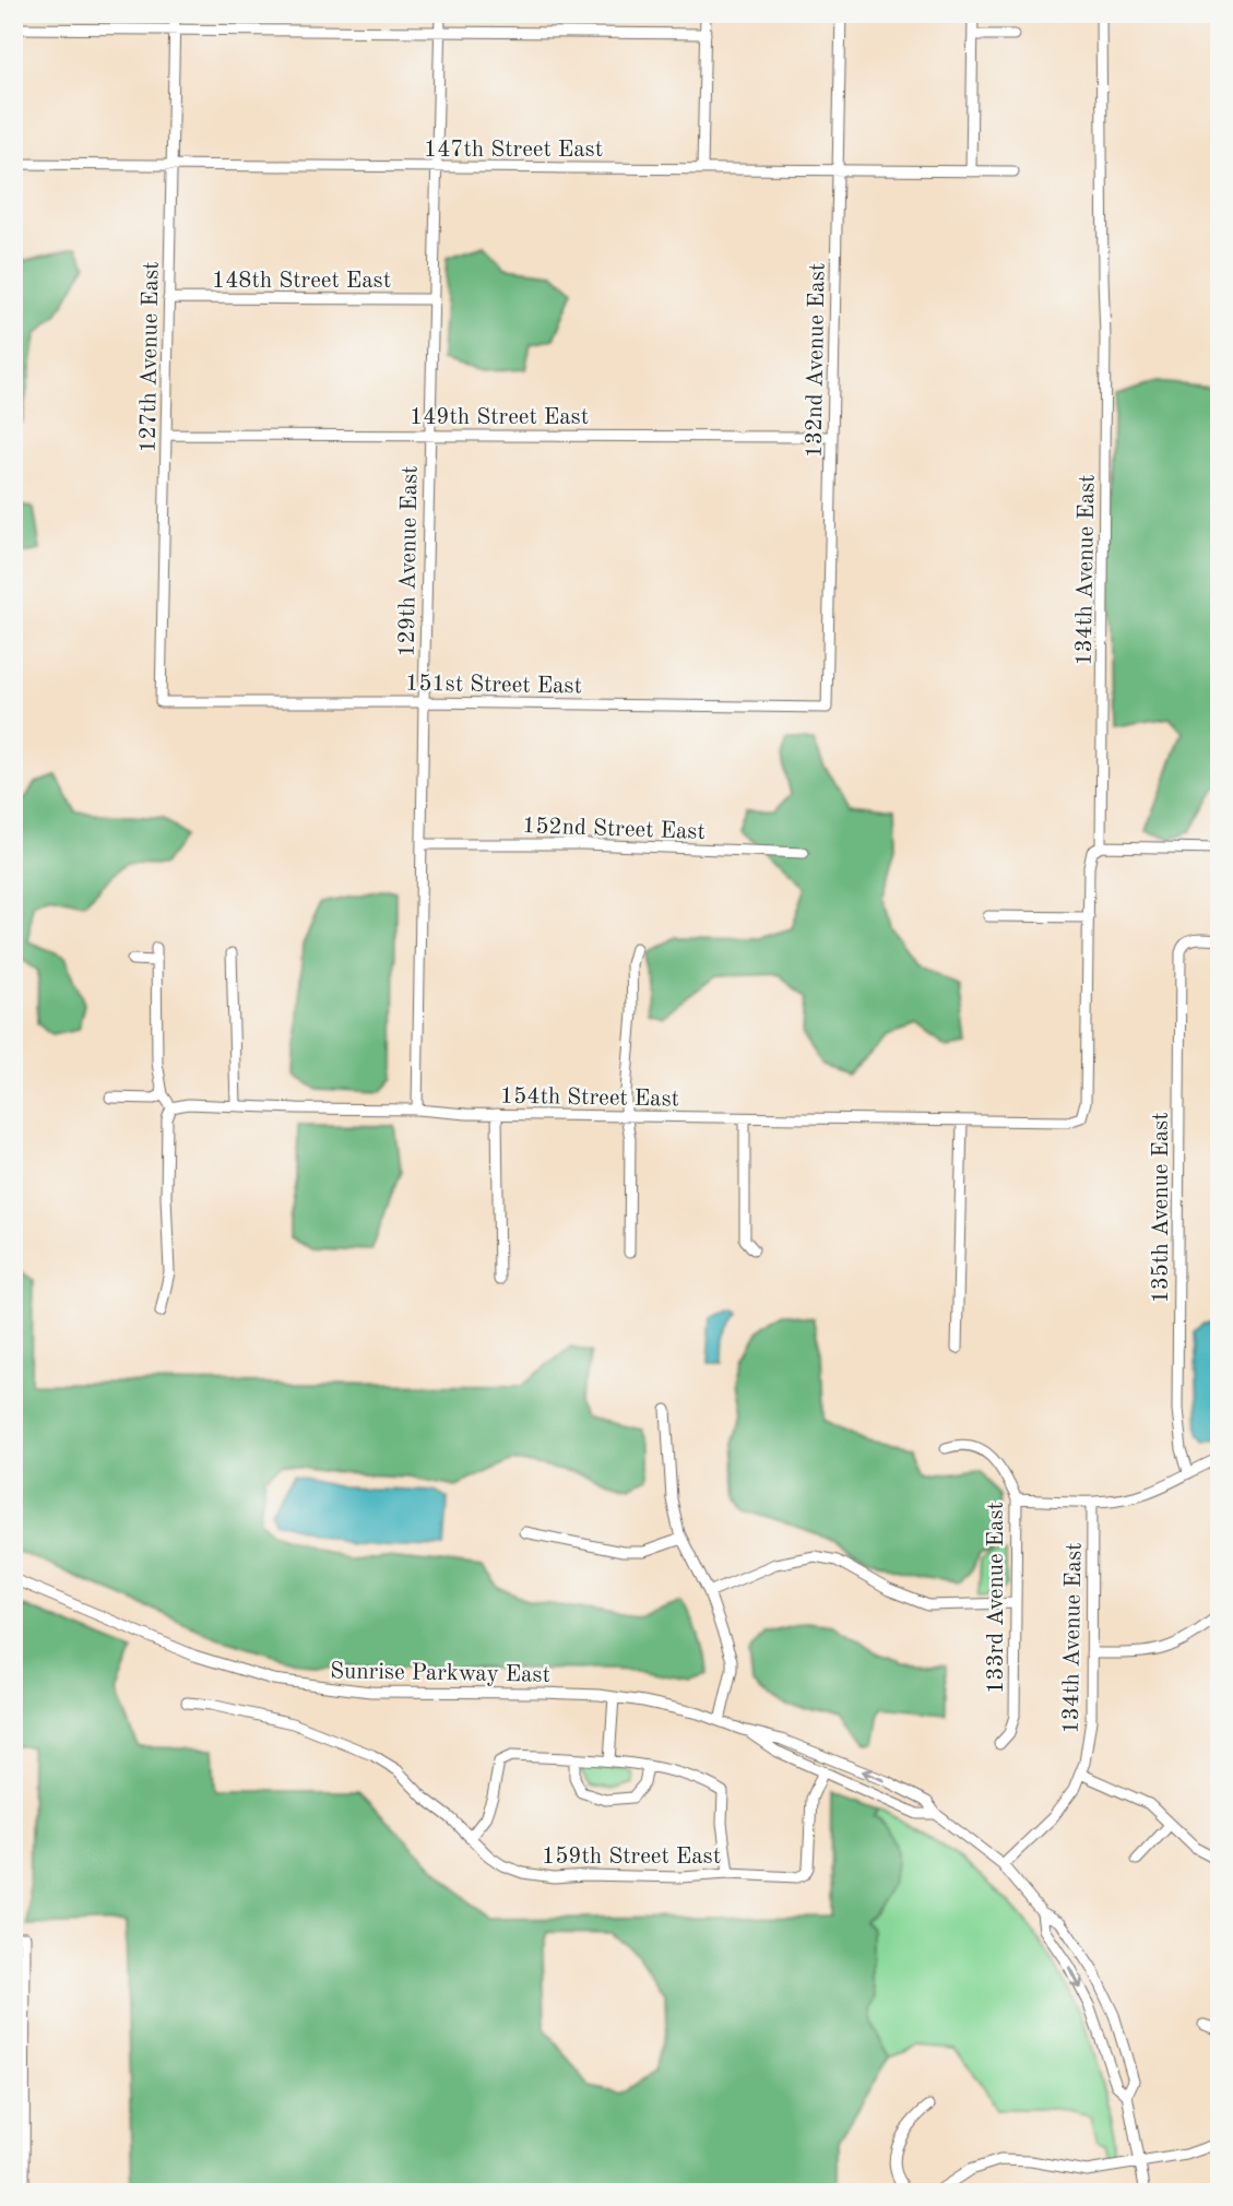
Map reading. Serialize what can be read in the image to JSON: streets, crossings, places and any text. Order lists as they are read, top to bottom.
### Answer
{
  "streets": {
    "street": [
      "147th Street East",
      "148th Street East",
      "127th Avenue East",
      "132nd Avenue East",
      "149th Street East",
      "129th Avenue East",
      "134th Avenue East",
      "151st Street East",
      "152nd Street East",
      "154th Street East",
      "135th Avenue East",
      "133rd Avenue East",
      "Sunrise Parkway East",
      "159th Street East"
    ]
  },
  "crossings": [
    ["147th Street East", "127th Avenue East"],
    ["147th Street East", "132nd Avenue East"],
    ["147th Street East", "129th Avenue East"],
    ["148th Street East", "127th Avenue East"],
    ["148th Street East", "129th Avenue East"],
    ["127th Avenue East", "149th Street East"],
    ["127th Avenue East", "151st Street East"],
    ["132nd Avenue East", "149th Street East"],
    ["132nd Avenue East", "151st Street East"],
    ["149th Street East", "129th Avenue East"],
    ["129th Avenue East", "151st Street East"],
    ["129th Avenue East", "152nd Street East"],
    ["129th Avenue East", "154th Street East"],
    ["134th Avenue East", "154th Street East"],
    ["134th Avenue East", "Sunrise Parkway East"],
    ["Sunrise Parkway East", "159th Street East"]
  ]
}
